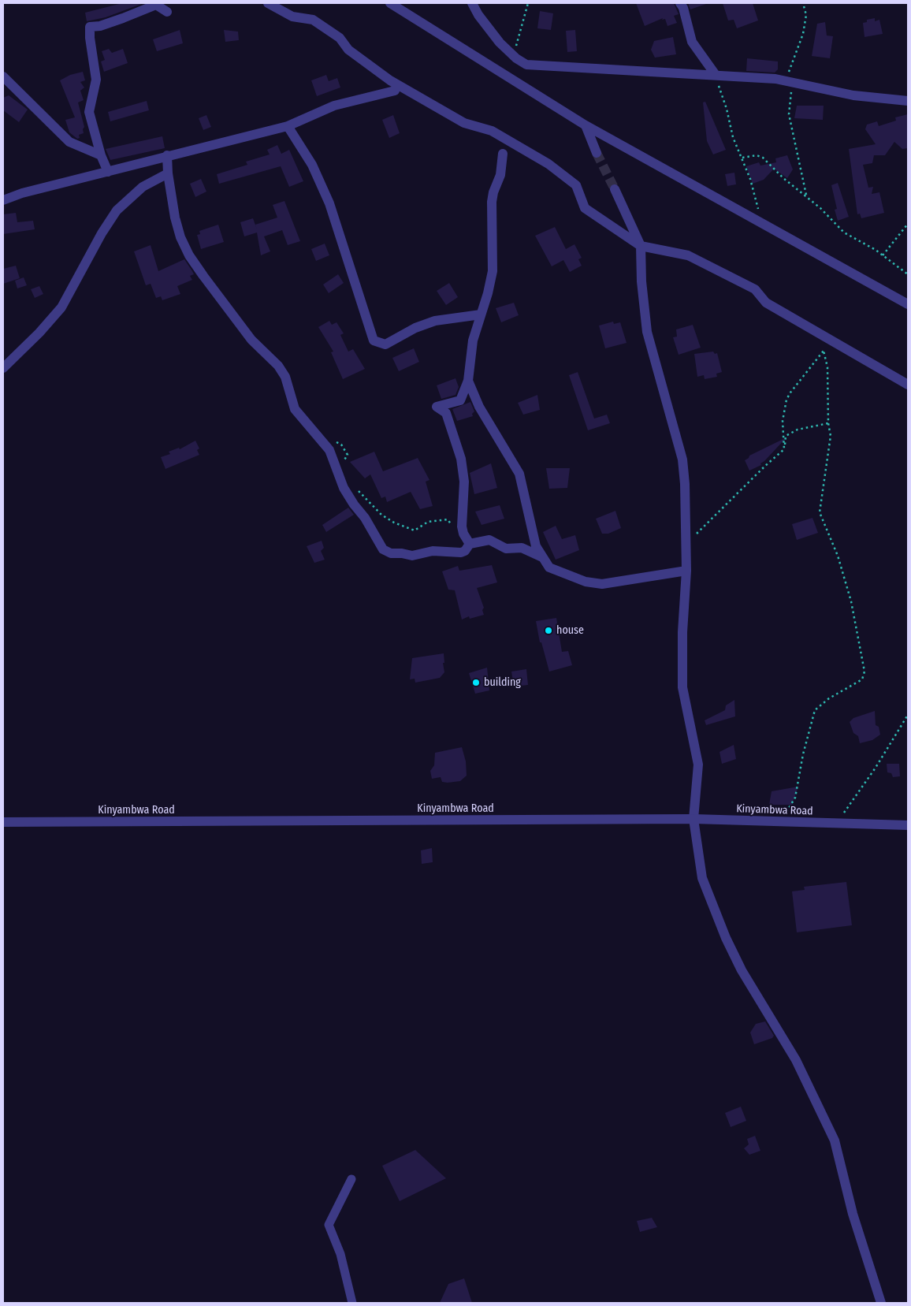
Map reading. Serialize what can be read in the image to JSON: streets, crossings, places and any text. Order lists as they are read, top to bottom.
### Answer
{
  "streets": {
    "street": ["Kinyambwa Road"]
  },
  "places": ["house", "building"]
}
